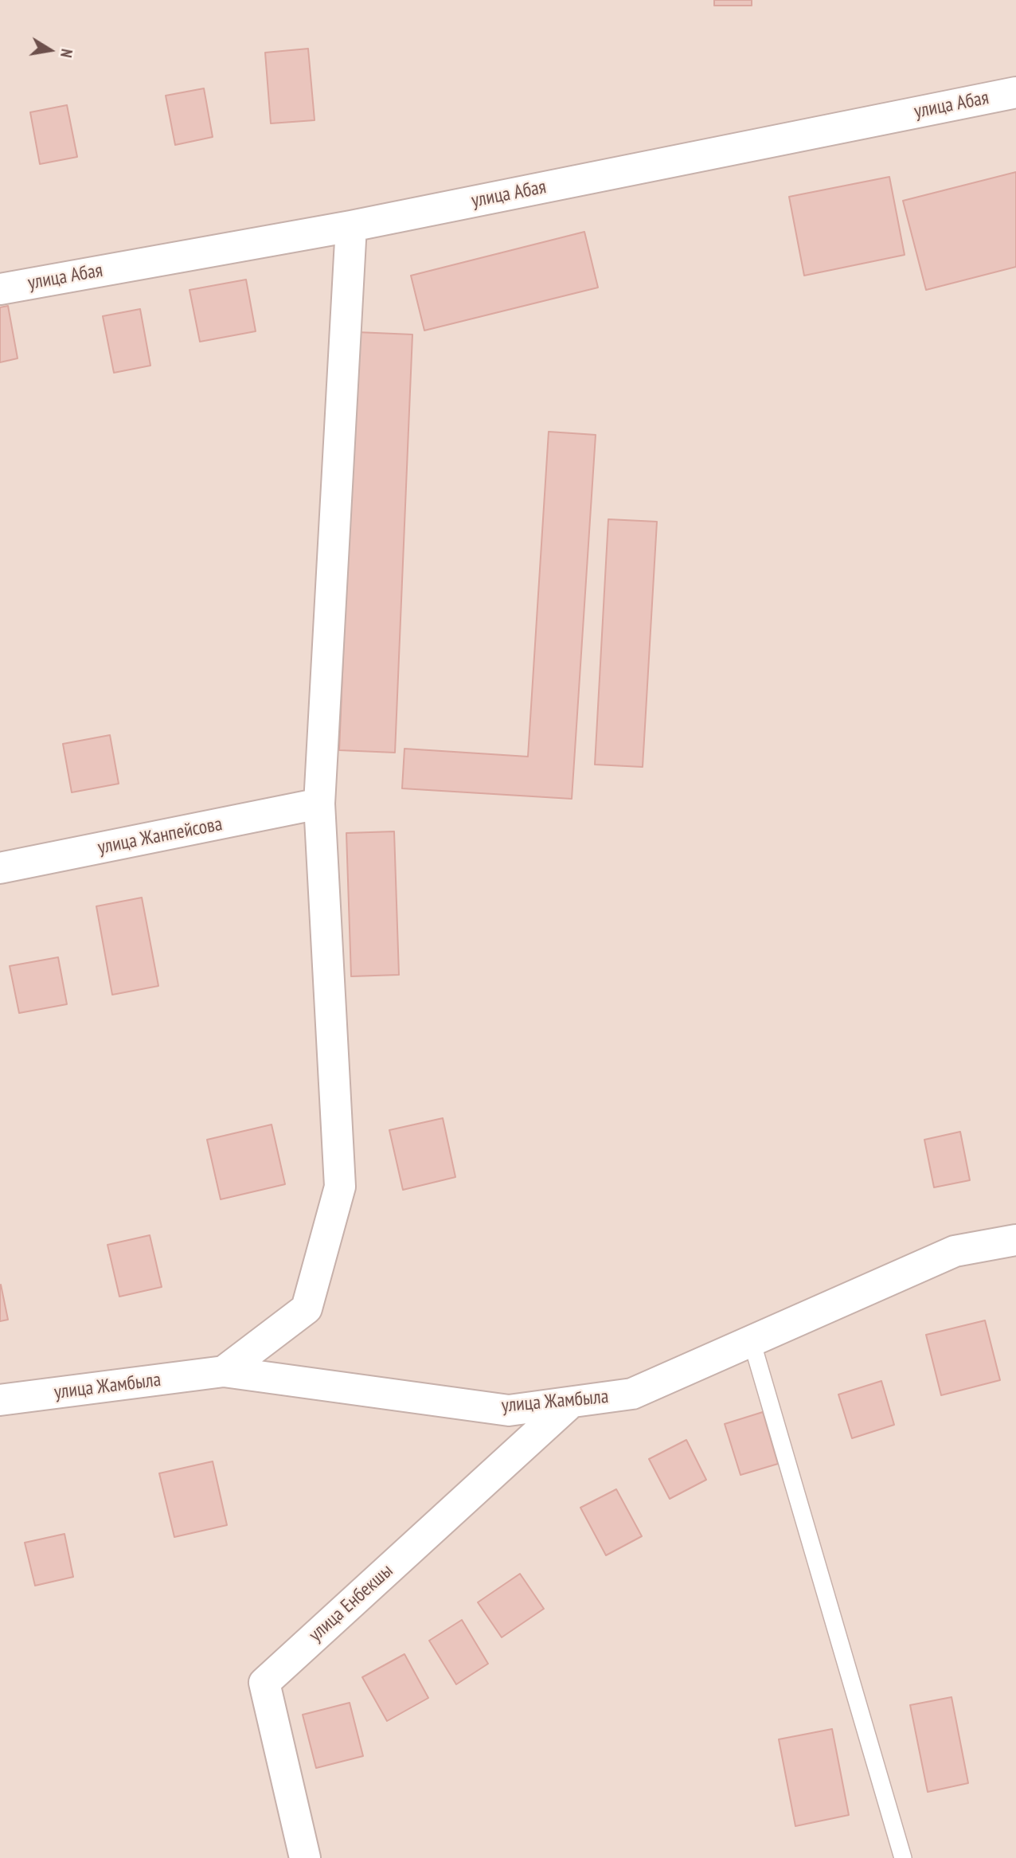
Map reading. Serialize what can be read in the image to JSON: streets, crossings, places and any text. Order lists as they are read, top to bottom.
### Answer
{
  "streets": {
    "street": [
      "улица Абая",
      "улица Жанпейсова",
      "улица Жамбыла",
      "улица Енбекшы"
    ]
  },
  "crossings": [
    ["улица Жамбыла", "улица Енбекшы"]
  ],
  "north": "right"
}
